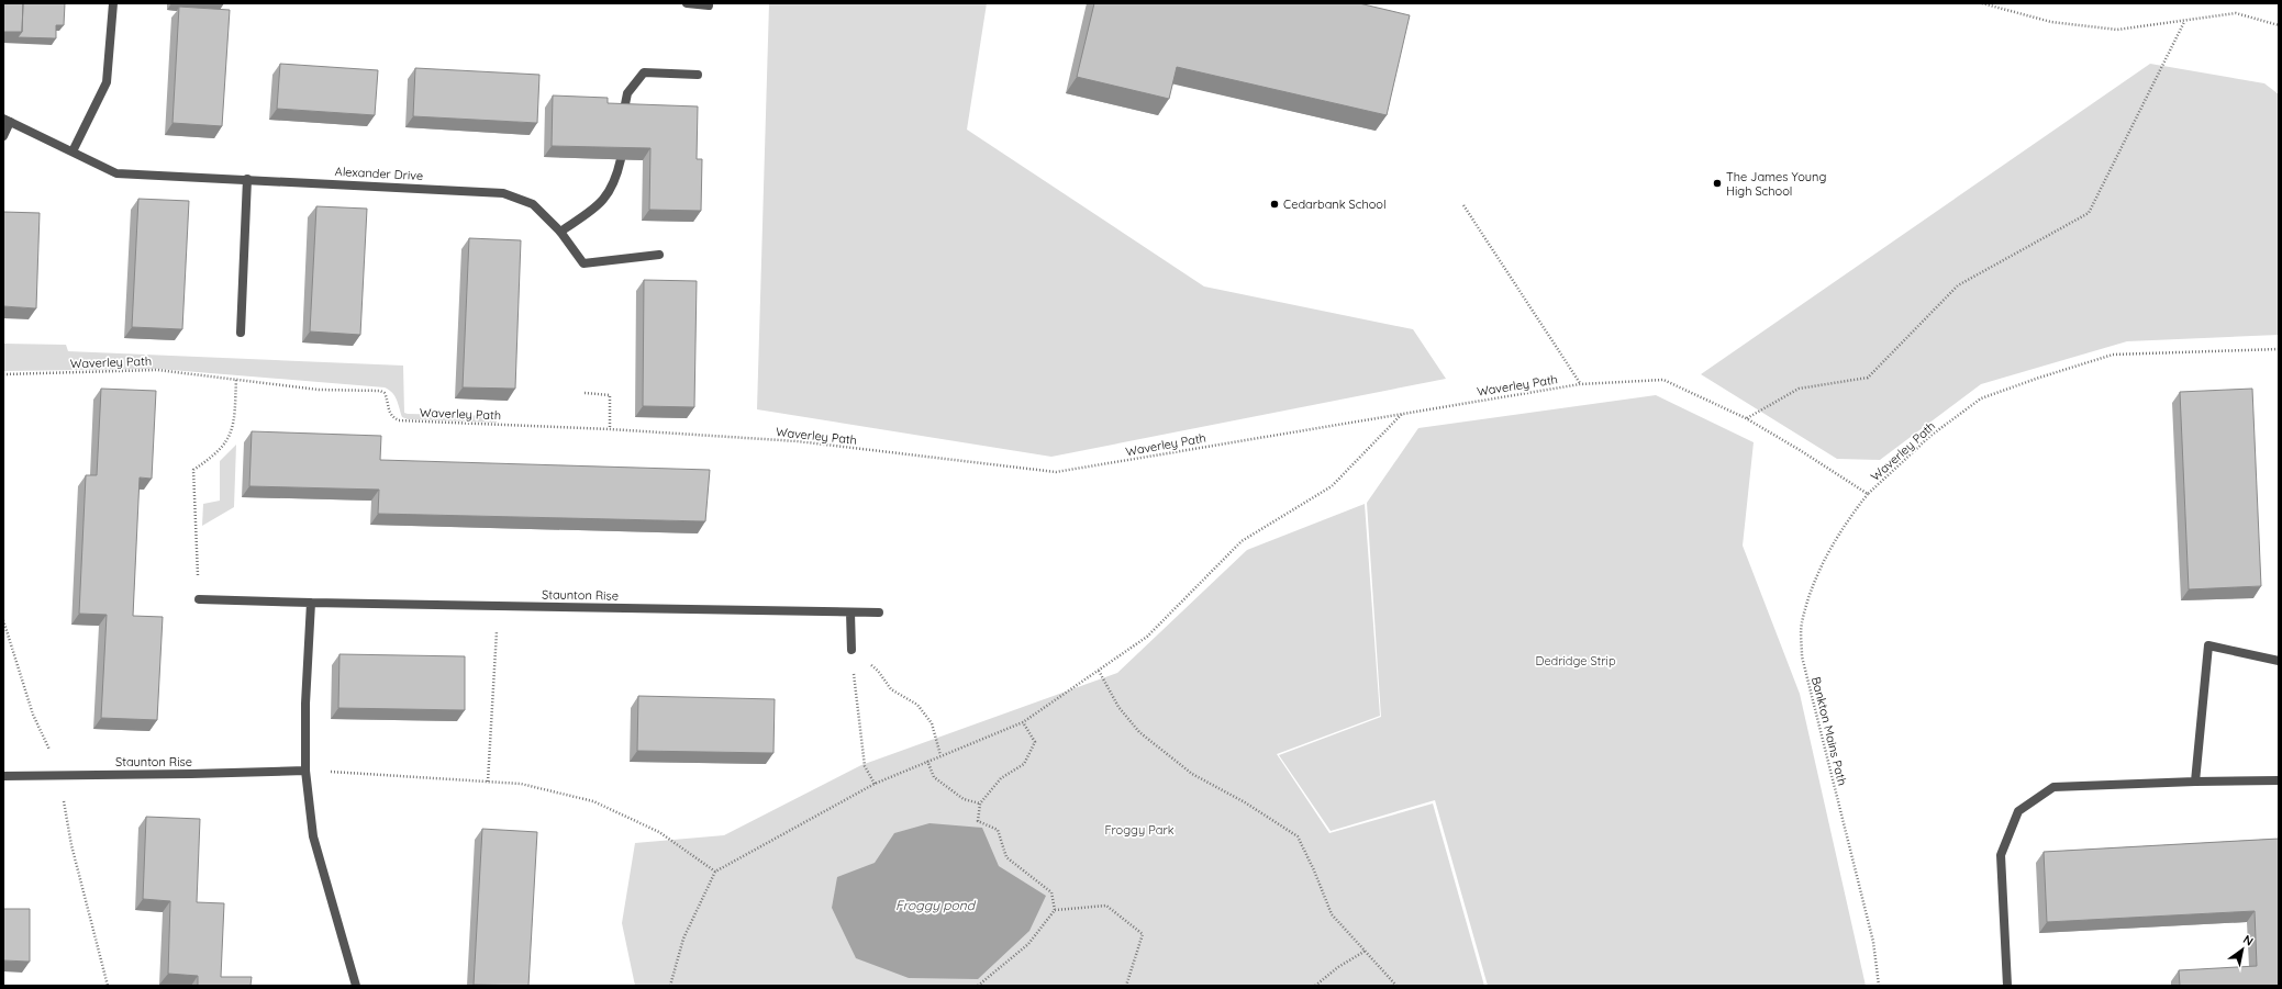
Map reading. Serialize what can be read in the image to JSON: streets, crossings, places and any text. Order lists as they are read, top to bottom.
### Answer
{
  "streets": {
    "street": ["Alexander Drive", "Staunton Rise"],
    "path": ["Waverley Path", "Bankton Mains Path"]
  },
  "crossings": [
    ["Waverley Path", "Bankton Mains Path"]
  ],
  "water": ["Froggy pond"],
  "parks": ["Dedridge Strip", "Froggy Park"],
  "places": ["The James Young High School", "Cedarbank School"],
  "north": "top right"
}
